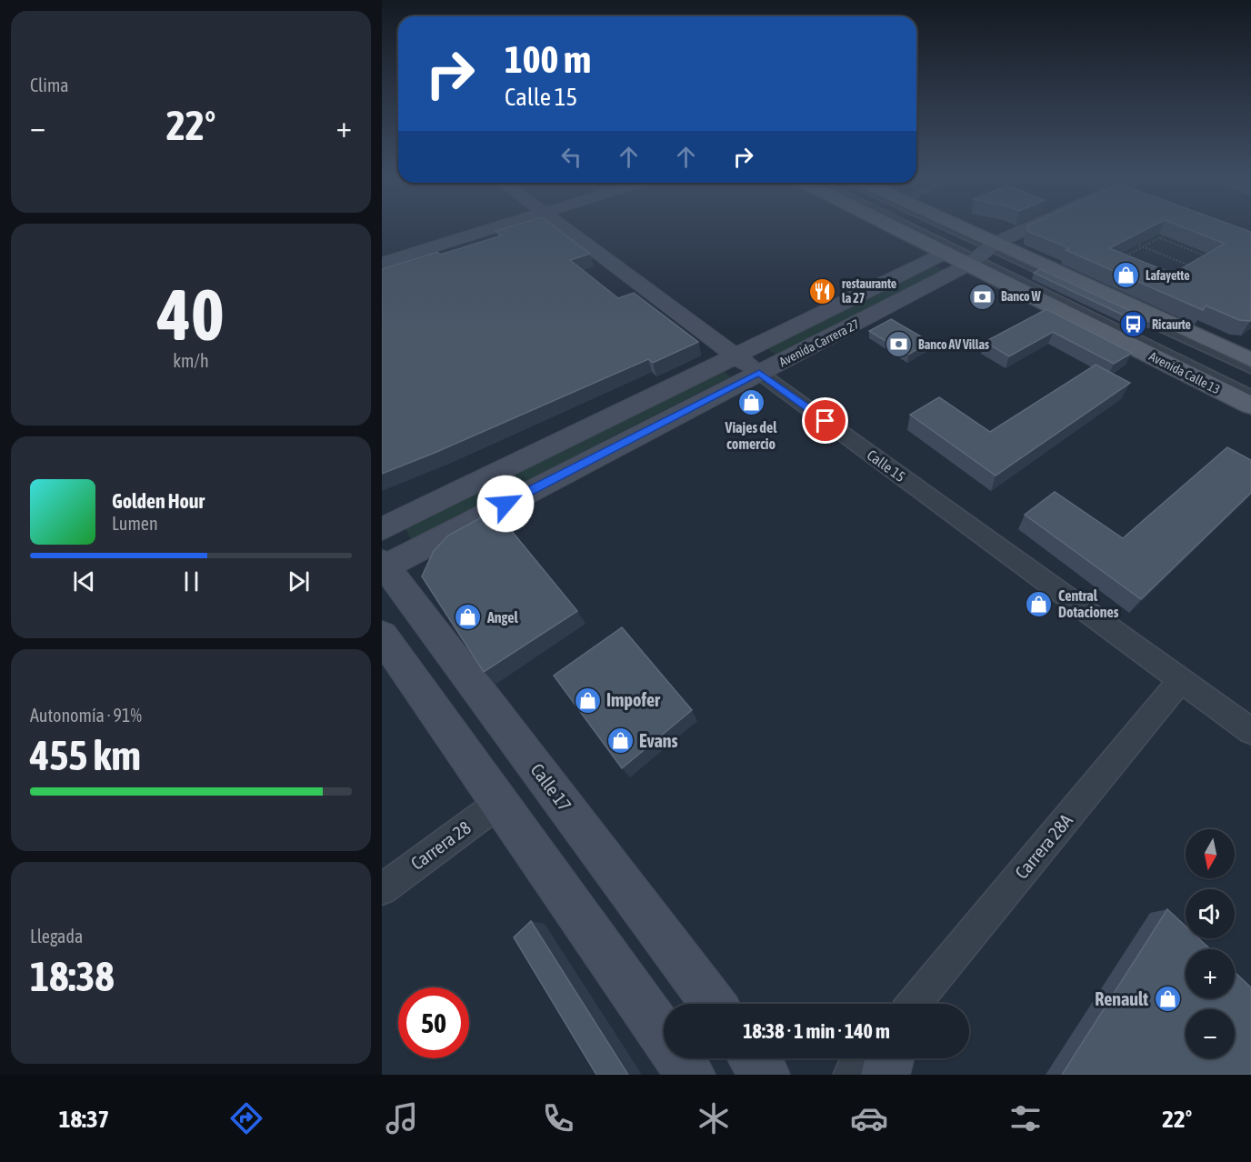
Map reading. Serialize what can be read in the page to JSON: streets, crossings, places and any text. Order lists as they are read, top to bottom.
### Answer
{
  "streets": {
    "main road": ["Avenida Calle 13"],
    "street": [
      "Avenida Carrera 27",
      "Calle 15",
      "Calle 17",
      "Carrera 28",
      "Carrera 28A"
    ]
  },
  "crossings": [
    ["Avenida Carrera 27", "Avenida Calle 13"],
    ["Avenida Carrera 27", "Calle 15"],
    ["Avenida Carrera 27", "Calle 17"],
    ["Calle 15", "Carrera 28A"]
  ],
  "places": {
    "shop": [
      "Lafayette",
      "Viajes del comercio",
      "Central Dotaciones",
      "Angel",
      "Impofer",
      "Evans",
      "Renault"
    ],
    "restaurant": ["restaurante la 27"],
    "bank": ["Banco W", "Banco AV Villas"],
    "bus stop": ["Ricaurte"]
  },
  "north": "bottom",
  "page": {
    "tile": [
      "Clima",
      ["40", "km/h"],
      ["Autonomía · 91%", "455 km"],
      ["Llegada", "18:38"]
    ],
    "turn": ["100 m", "Calle 15"],
    "heat": ["−", "22°", "+"],
    "song": ["Golden Hour", "Lumen"],
    "map_buttons": ["+", "−"],
    "limit": "50",
    "trip": "18:38 · 1 min · 140 m",
    "tabs": ["18:37", "22°"]
  }
}
